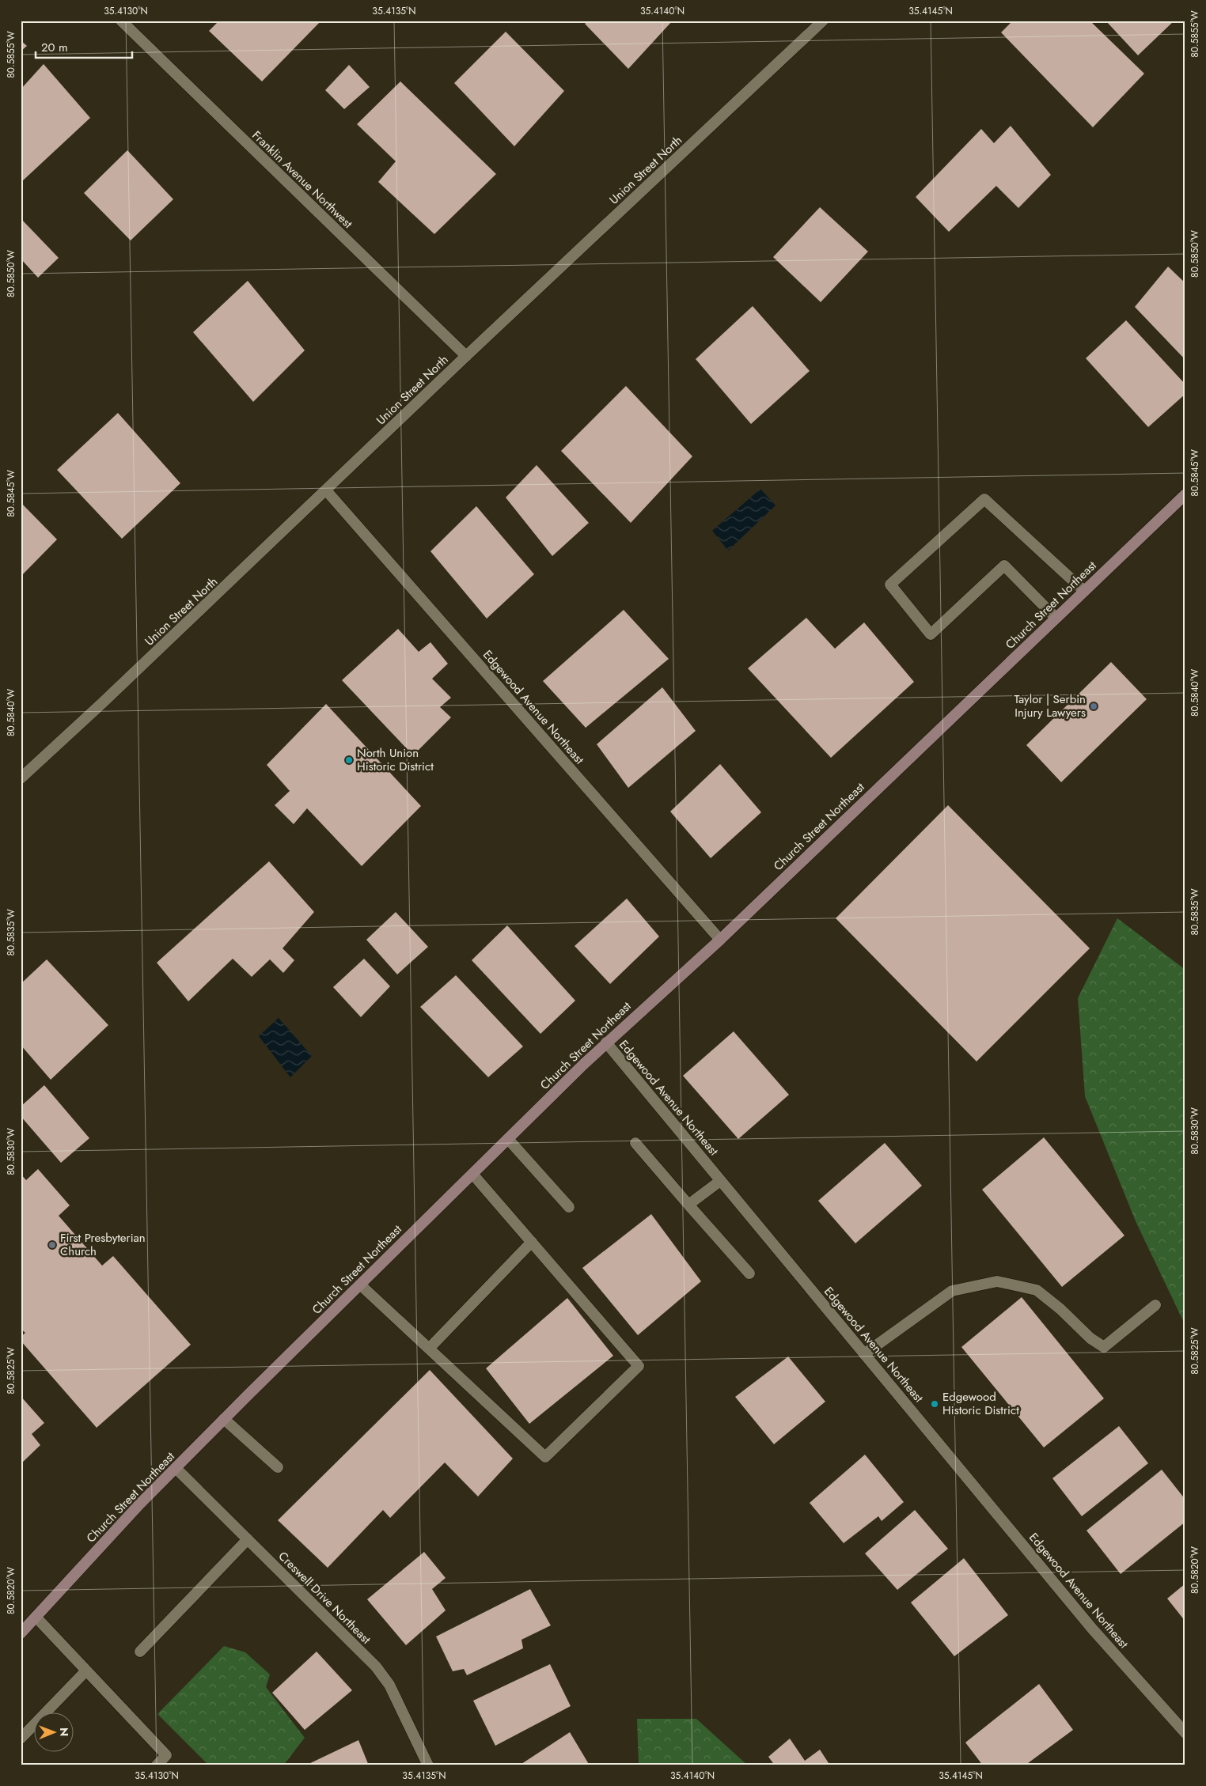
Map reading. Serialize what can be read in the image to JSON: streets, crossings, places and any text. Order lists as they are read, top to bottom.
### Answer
{
  "streets": {
    "main road": ["Church Street Northeast"],
    "street": [
      "Union Street North",
      "Franklin Avenue Northwest",
      "Edgewood Avenue Northeast",
      "Creswell Drive Northeast"
    ]
  },
  "crossings": [
    ["Union Street North", "Franklin Avenue Northwest"],
    ["Union Street North", "Edgewood Avenue Northeast"],
    ["Church Street Northeast", "Edgewood Avenue Northeast"],
    ["Church Street Northeast", "Creswell Drive Northeast"]
  ],
  "places": [
    "Taylor | Serbin Injury Lawyers",
    "North Union Historic District",
    "First Presbyterian Church",
    "Edgewood Historic District"
  ],
  "scale_bar": "20 m",
  "north": "right",
  "coordinates": [
    "35.4130°N",
    "35.4135°N",
    "35.4140°N",
    "35.4145°N",
    "80.5855°W",
    "80.5850°W",
    "80.5845°W",
    "80.5840°W",
    "80.5835°W",
    "80.5830°W",
    "80.5825°W",
    "80.5820°W"
  ]
}
